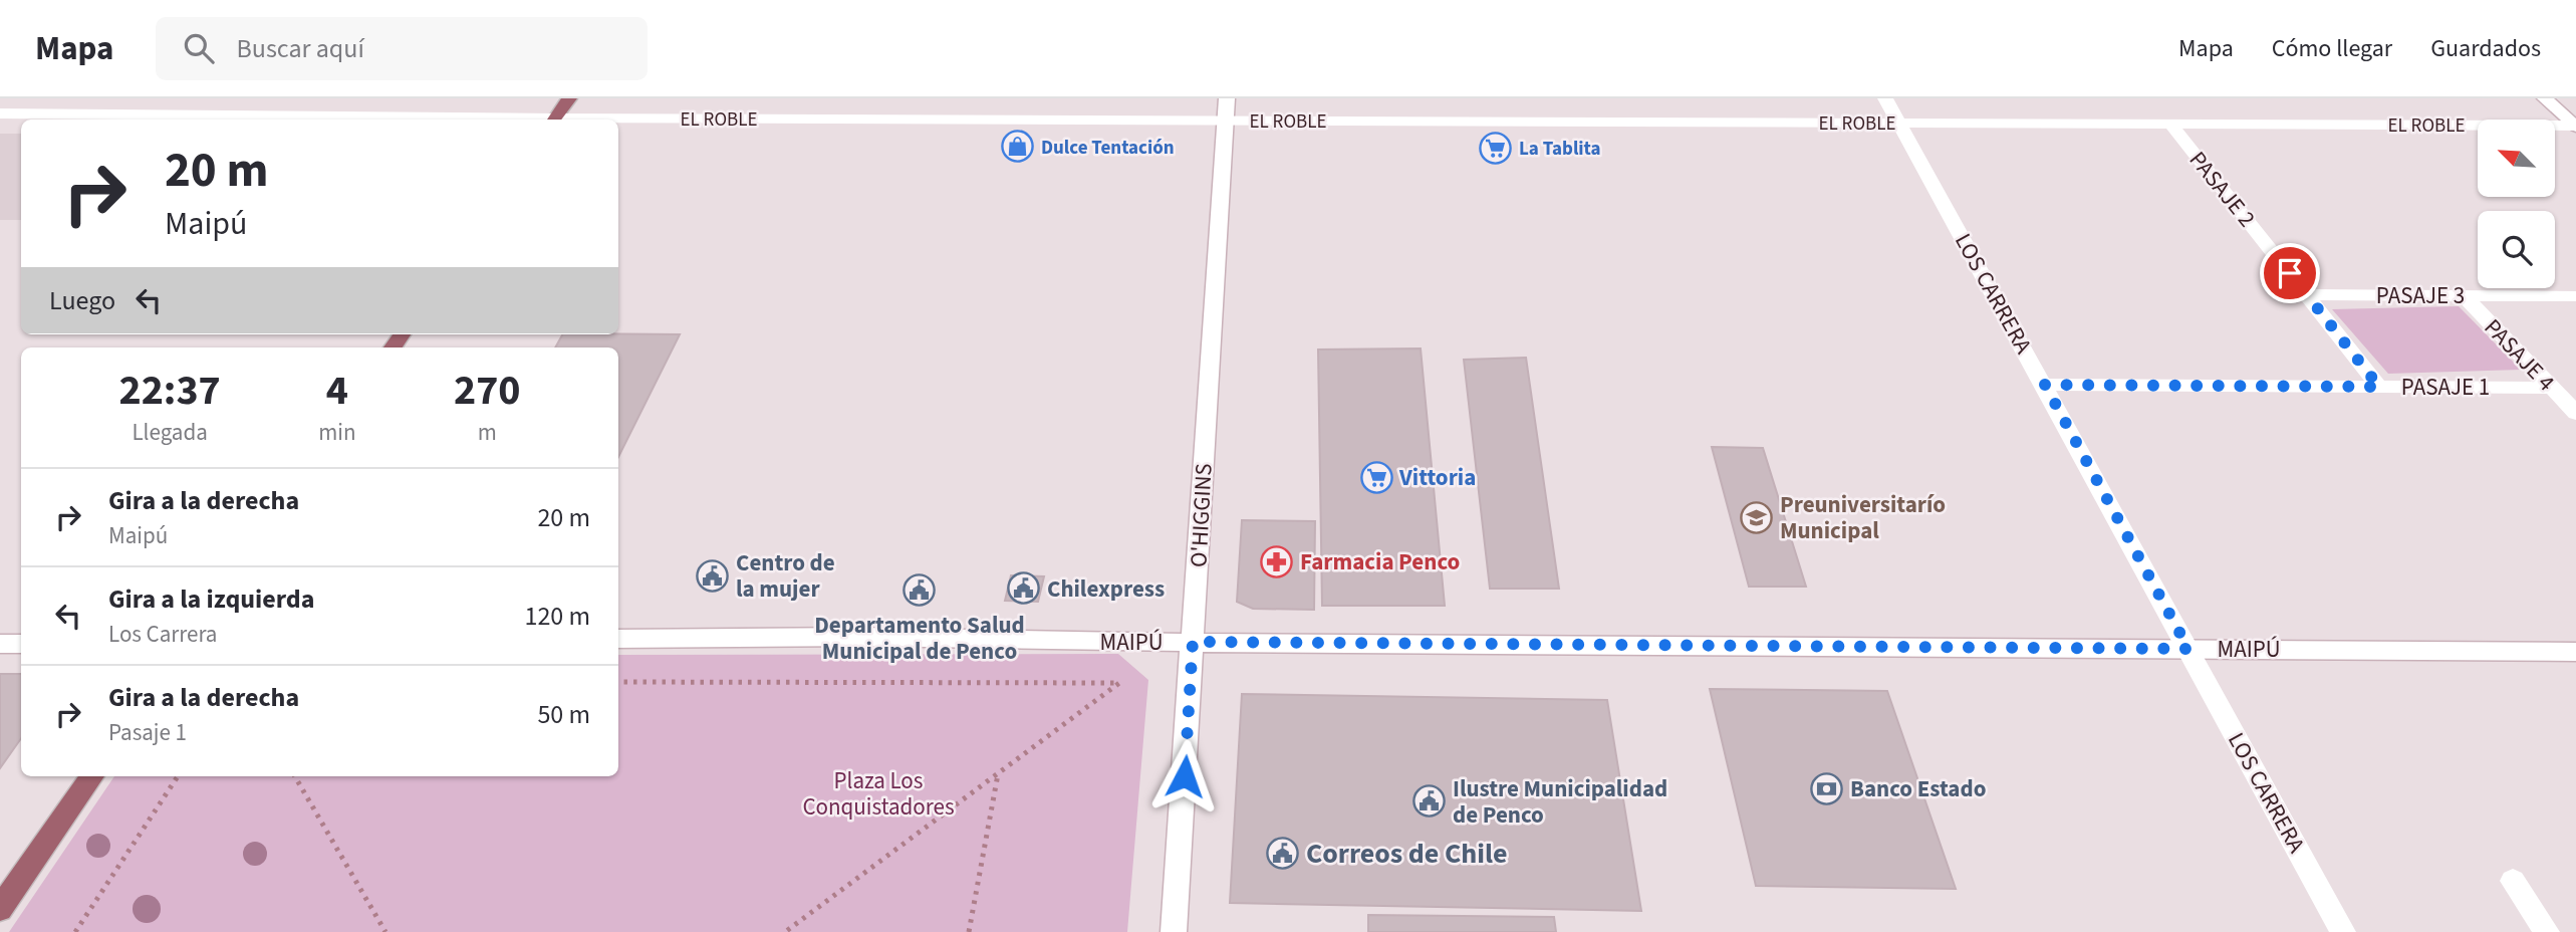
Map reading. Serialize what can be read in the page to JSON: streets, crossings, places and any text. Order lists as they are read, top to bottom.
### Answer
{
  "streets": {
    "street": [
      "EL ROBLE",
      "PASAJE 2",
      "LOS CARRERA",
      "PASAJE 3",
      "PASAJE 4",
      "PASAJE 1",
      "O'HIGGINS",
      "MAIPÚ"
    ]
  },
  "crossings": [
    ["EL ROBLE", "PASAJE 2"],
    ["EL ROBLE", "LOS CARRERA"],
    ["EL ROBLE", "O'HIGGINS"],
    ["PASAJE 2", "PASAJE 3"],
    ["PASAJE 2", "PASAJE 1"],
    ["LOS CARRERA", "PASAJE 1"],
    ["LOS CARRERA", "MAIPÚ"],
    ["PASAJE 3", "PASAJE 4"],
    ["PASAJE 4", "PASAJE 1"],
    ["O'HIGGINS", "MAIPÚ"]
  ],
  "parks": ["Plaza Los Conquistadores"],
  "places": {
    "shop": ["Dulce Tentación"],
    "supermarket": ["La Tablita", "Vittoria"],
    "school or university": ["Preuniversitarío Municipal"],
    "pharmacy": ["Farmacia Penco"],
    "public building": [
      "Centro de la mujer",
      "Chilexpress",
      "Departamento Salud Municipal de Penco",
      "Ilustre Municipalidad de Penco",
      "Correos de Chile"
    ],
    "bank": ["Banco Estado"]
  },
  "north": "top left",
  "page": {
    "header": "Mapa",
    "search": "Buscar aquí",
    "nav": ["Mapa", "Cómo llegar", "Guardados"],
    "turn": ["20 m", "Maipú"],
    "then": "Luego",
    "eta": [
      "22:37",
      "Llegada",
      "4",
      "min",
      "270",
      "m"
    ],
    "list": [
      {
        "name": "Gira a la derecha",
        "note": "Maipú",
        "value": "20 m"
      },
      {
        "name": "Gira a la izquierda",
        "note": "Los Carrera",
        "value": "120 m"
      },
      {
        "name": "Gira a la derecha",
        "note": "Pasaje 1",
        "value": "50 m"
      }
    ]
  }
}
